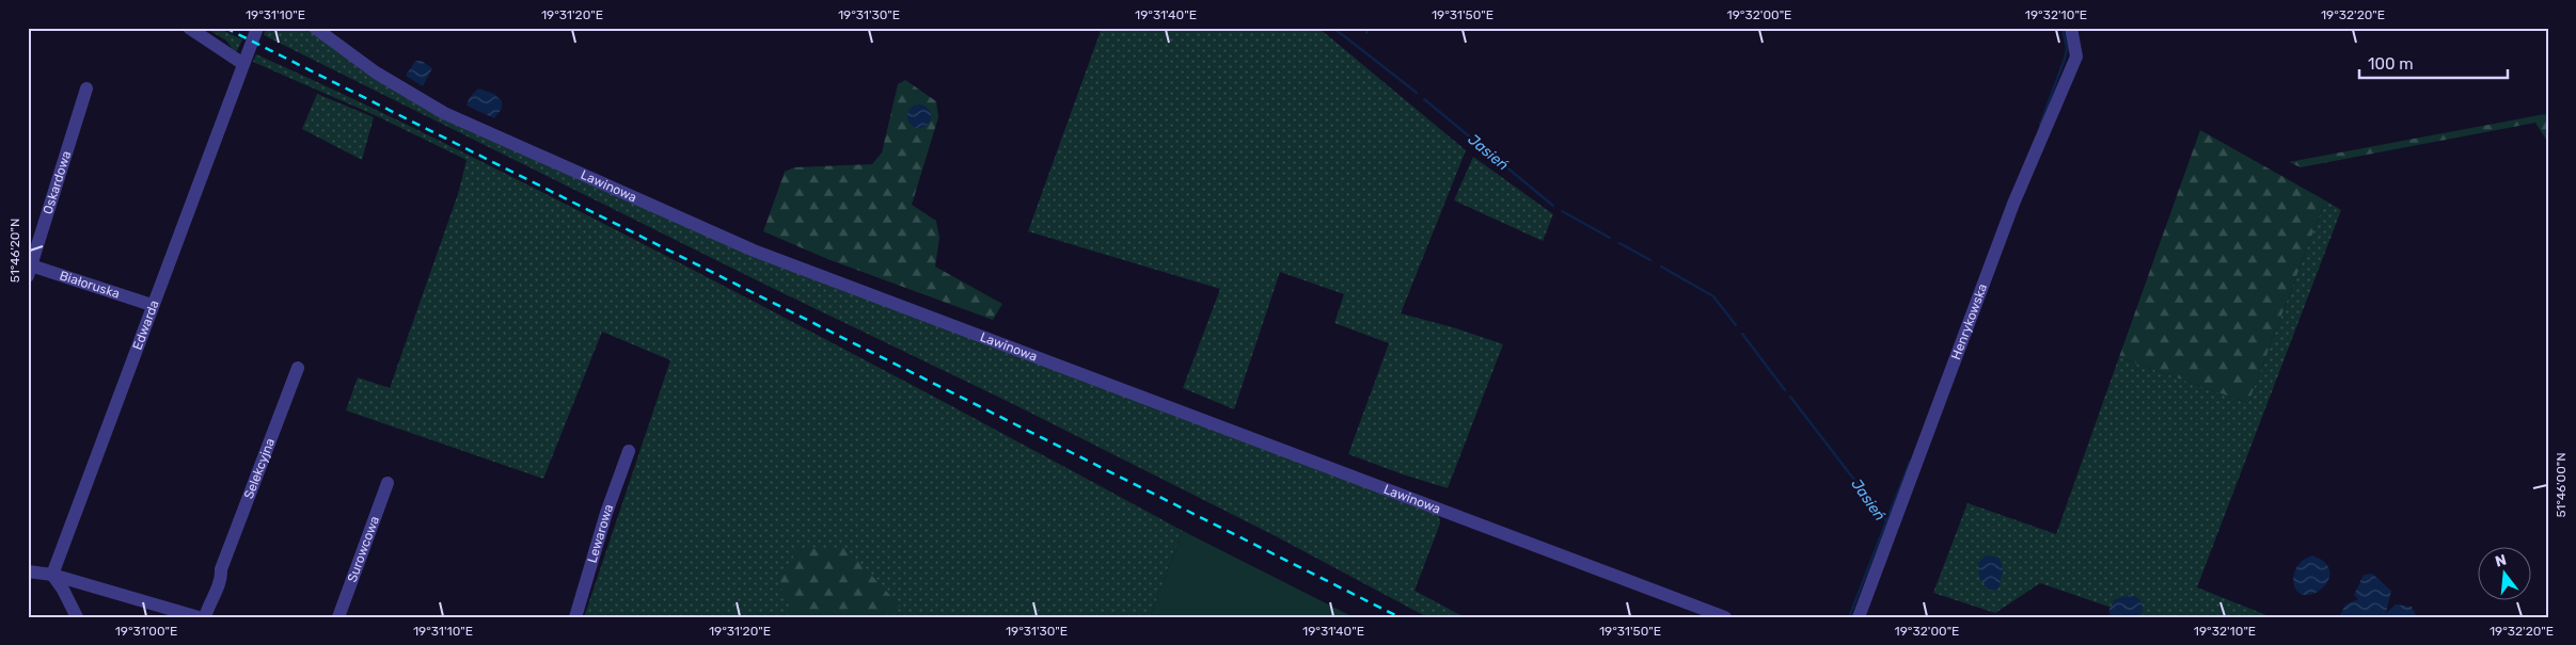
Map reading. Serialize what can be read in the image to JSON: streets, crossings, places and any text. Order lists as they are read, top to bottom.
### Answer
{
  "streets": {
    "street": [
      "Oskardowa",
      "Lawinowa",
      "Białoruska",
      "Henrykowska",
      "Edwarda",
      "Selekcyjna",
      "Lewarowa",
      "Surowcowa"
    ]
  },
  "crossings": [
    ["Oskardowa", "Białoruska"],
    ["Białoruska", "Edwarda"]
  ],
  "water": ["Jasień"],
  "scale_bar": "100 m",
  "north": "top",
  "coordinates": [
    "19°31'10\"E",
    "19°31'20\"E",
    "19°31'30\"E",
    "19°31'40\"E",
    "19°31'50\"E",
    "19°32'00\"E",
    "19°32'10\"E",
    "19°32'20\"E",
    "51°46'20\"N",
    "51°46'00\"N",
    "19°31'00\"E"
  ]
}
